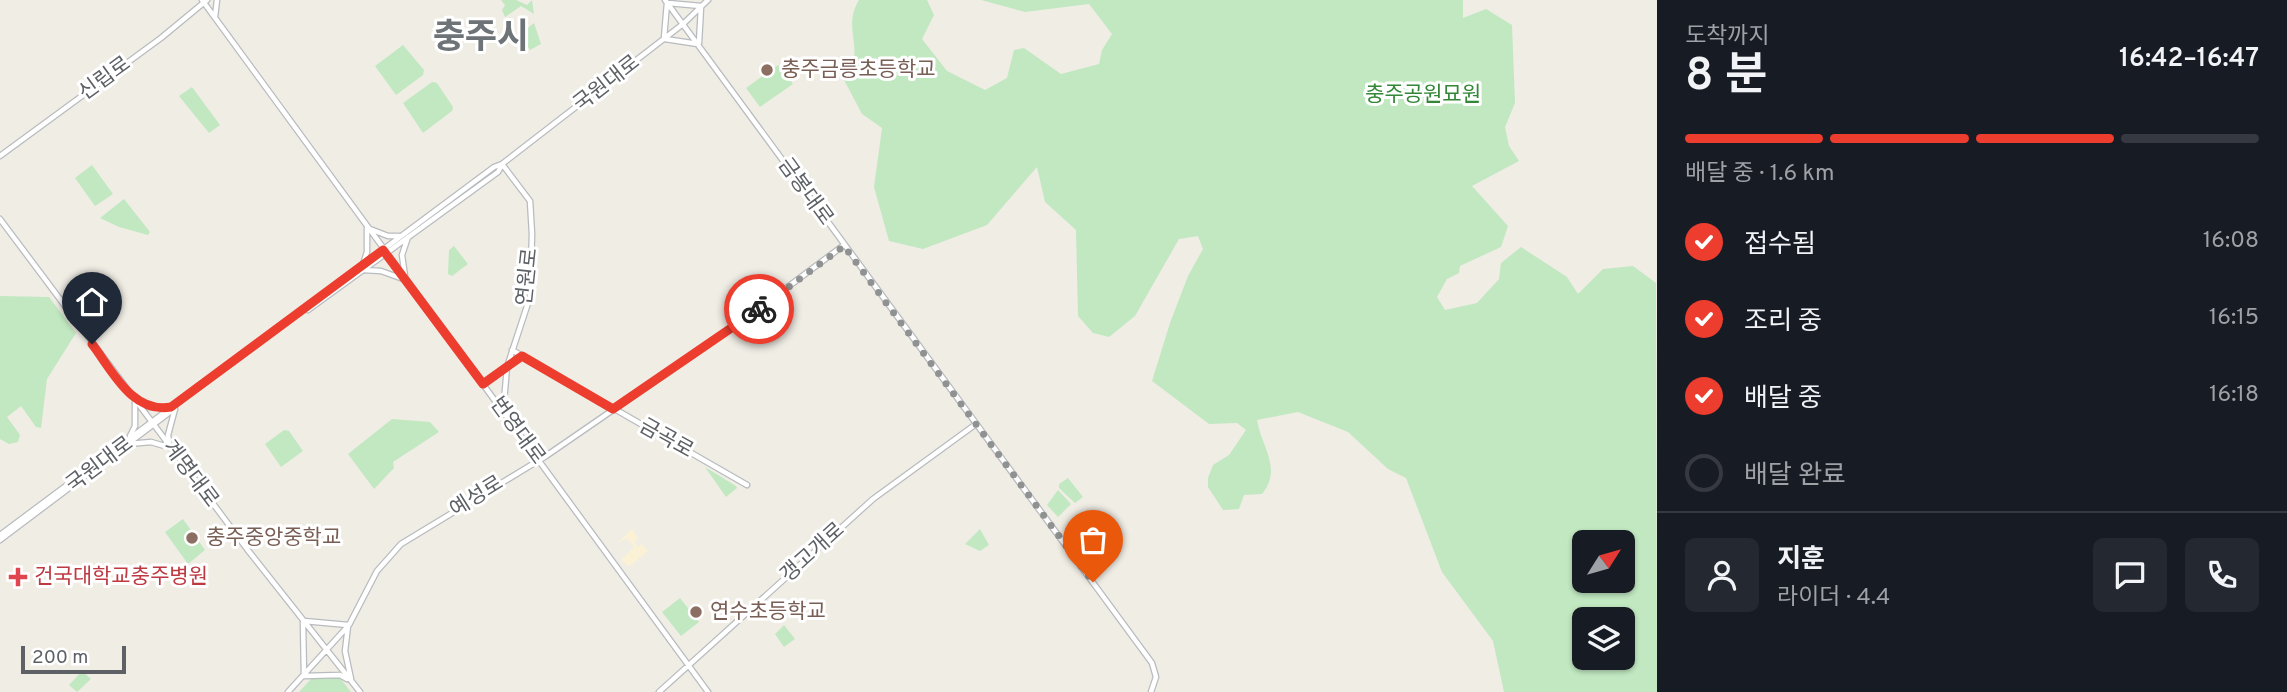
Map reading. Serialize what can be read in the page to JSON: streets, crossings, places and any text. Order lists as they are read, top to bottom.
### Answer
{
  "streets": {
    "street": [
      "신립로",
      "국원대로",
      "금봉대로",
      "연원로",
      "번영대로",
      "금곡로",
      "계명대로",
      "예성로",
      "갱고개로"
    ]
  },
  "crossings": [
    ["신립로", "번영대로"],
    ["국원대로", "금봉대로"],
    ["국원대로", "연원로"],
    ["국원대로", "번영대로"],
    ["국원대로", "계명대로"],
    ["금봉대로", "예성로"],
    ["금봉대로", "갱고개로"],
    ["연원로", "번영대로"],
    ["연원로", "금곡로"],
    ["번영대로", "예성로"],
    ["번영대로", "갱고개로"],
    ["금곡로", "예성로"],
    ["계명대로", "예성로"]
  ],
  "districts": ["충주시"],
  "parks": ["충주공원묘원"],
  "places": {
    "other": ["충주금릉초등학교", "충주중앙중학교", "연수초등학교"],
    "health": ["건국대학교충주병원"]
  },
  "scale_bar": "200 m",
  "north": "top right",
  "page": {
    "heading": ["8 분", "도착까지", "16:42–16:47"],
    "panel": ["지훈", "라이더 · 4.4"],
    "bar": "배달 중 · 1.6 km",
    "list": [
      ["접수됨", "16:08"],
      ["조리 중", "16:15"],
      ["배달 중", "16:18"],
      "배달 완료"
    ],
    "scale": "200 m"
  }
}
